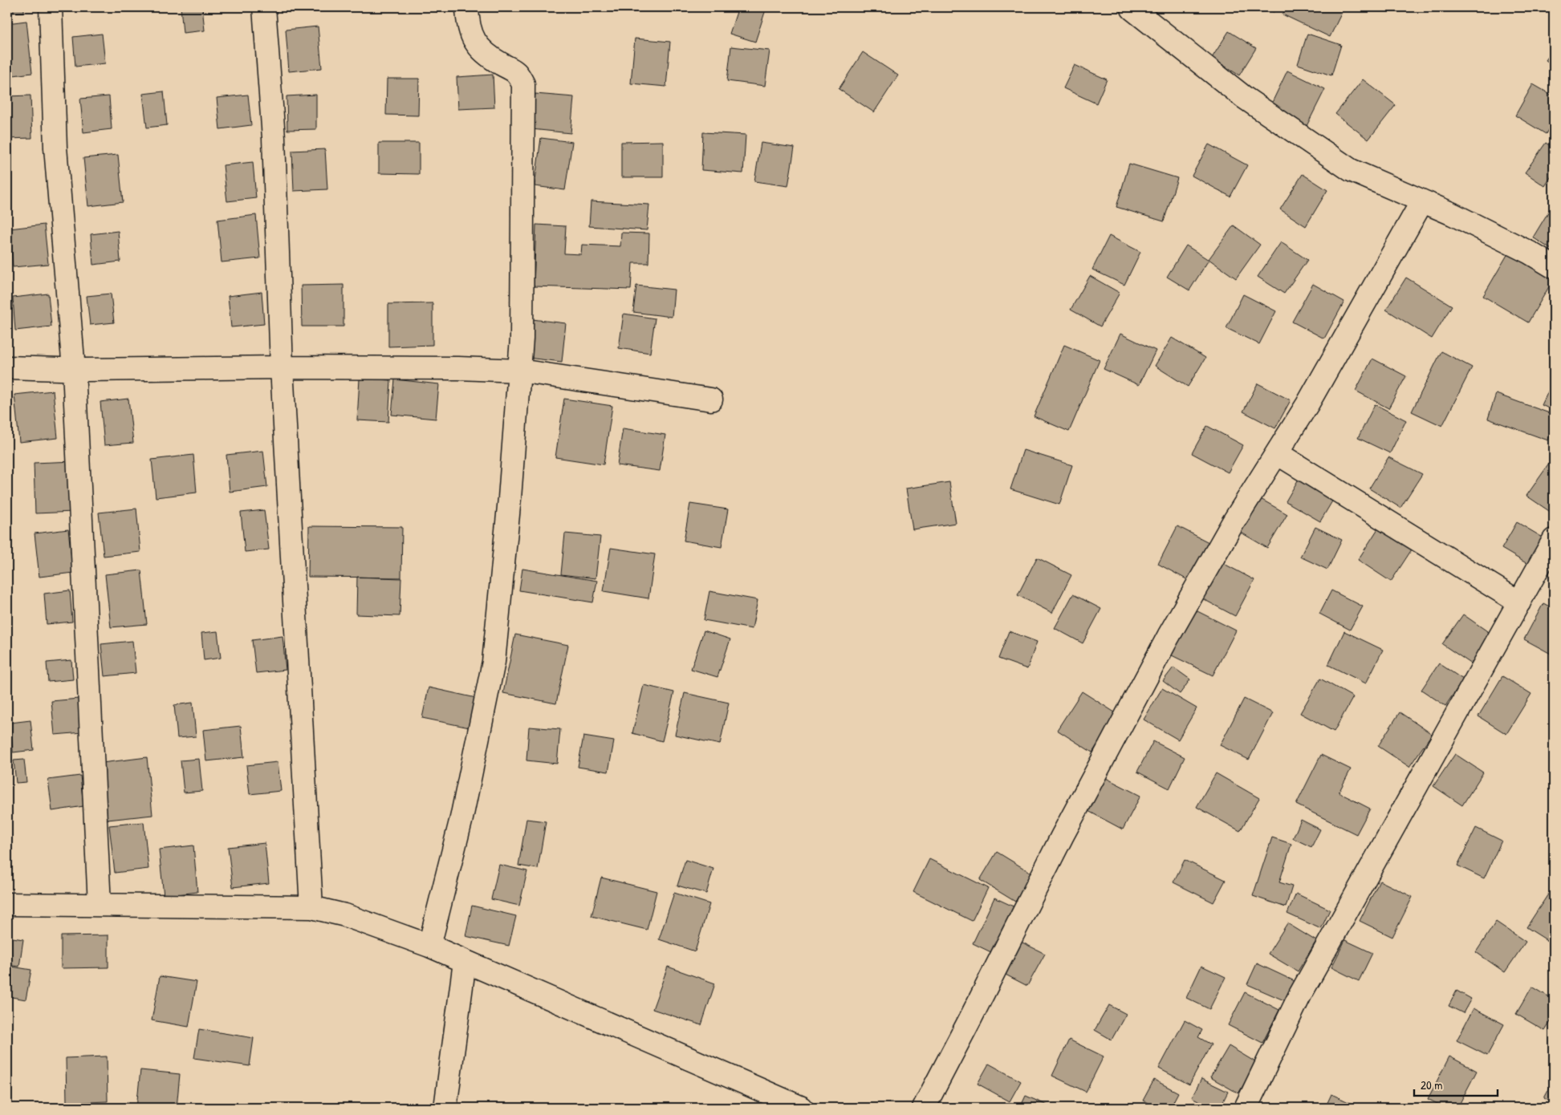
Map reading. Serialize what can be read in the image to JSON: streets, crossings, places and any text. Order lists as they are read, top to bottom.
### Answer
{
  "scale_bar": "20 m"
}
